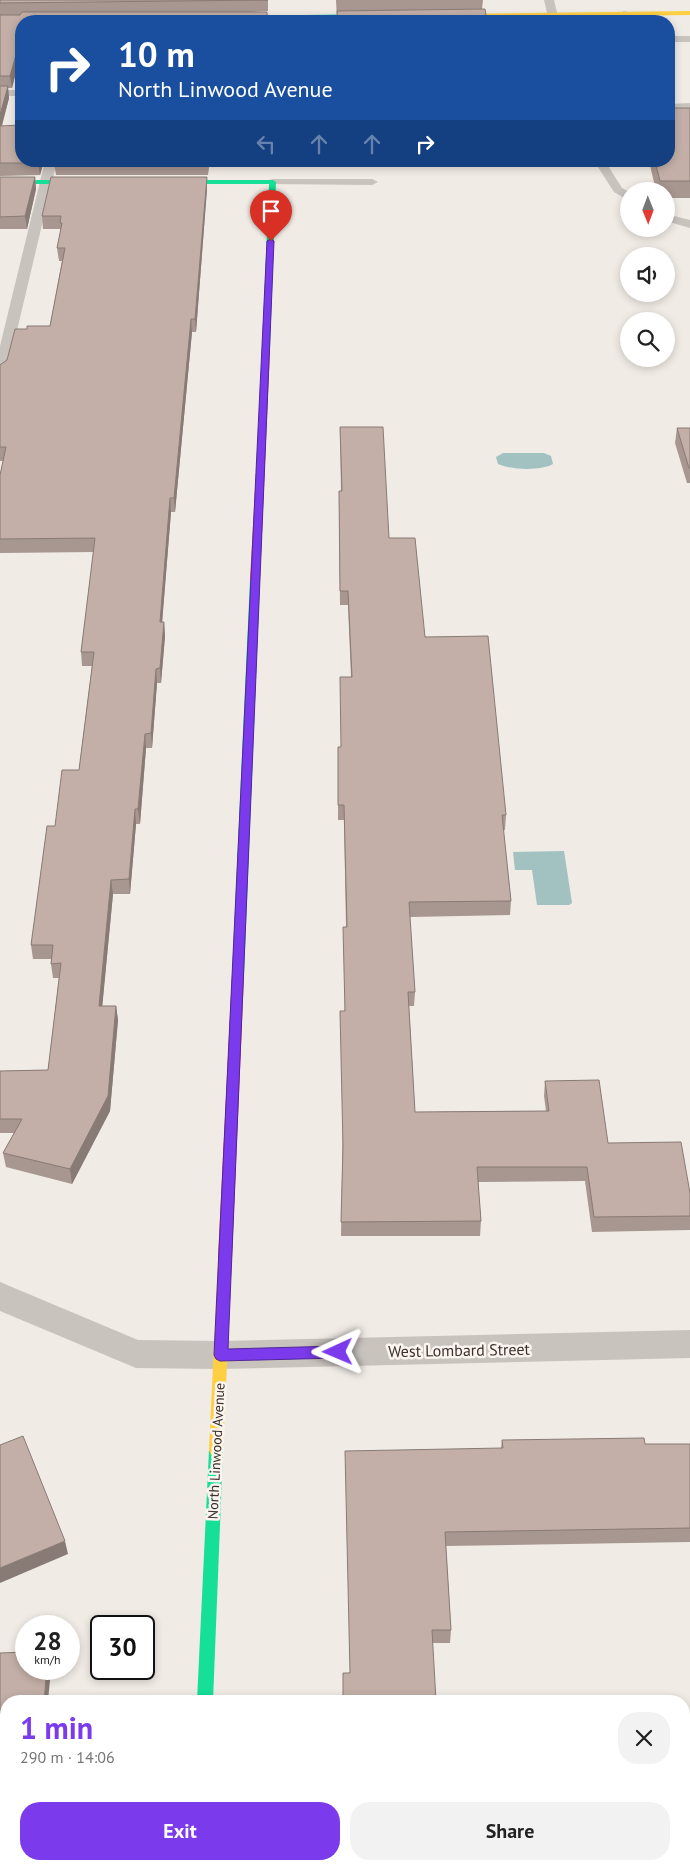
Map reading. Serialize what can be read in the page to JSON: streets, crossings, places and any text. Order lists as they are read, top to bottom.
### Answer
{
  "streets": {
    "street": ["West Lombard Street", "North Linwood Avenue"]
  },
  "crossings": [
    ["West Lombard Street", "North Linwood Avenue"]
  ],
  "north": "bottom",
  "page": {
    "turn": ["10 m", "North Linwood Avenue"],
    "speed": "28 km/h",
    "limit": "30",
    "heading": ["1 min", "290 m · 14:06"],
    "buttons": ["Exit", "Share"]
  }
}
